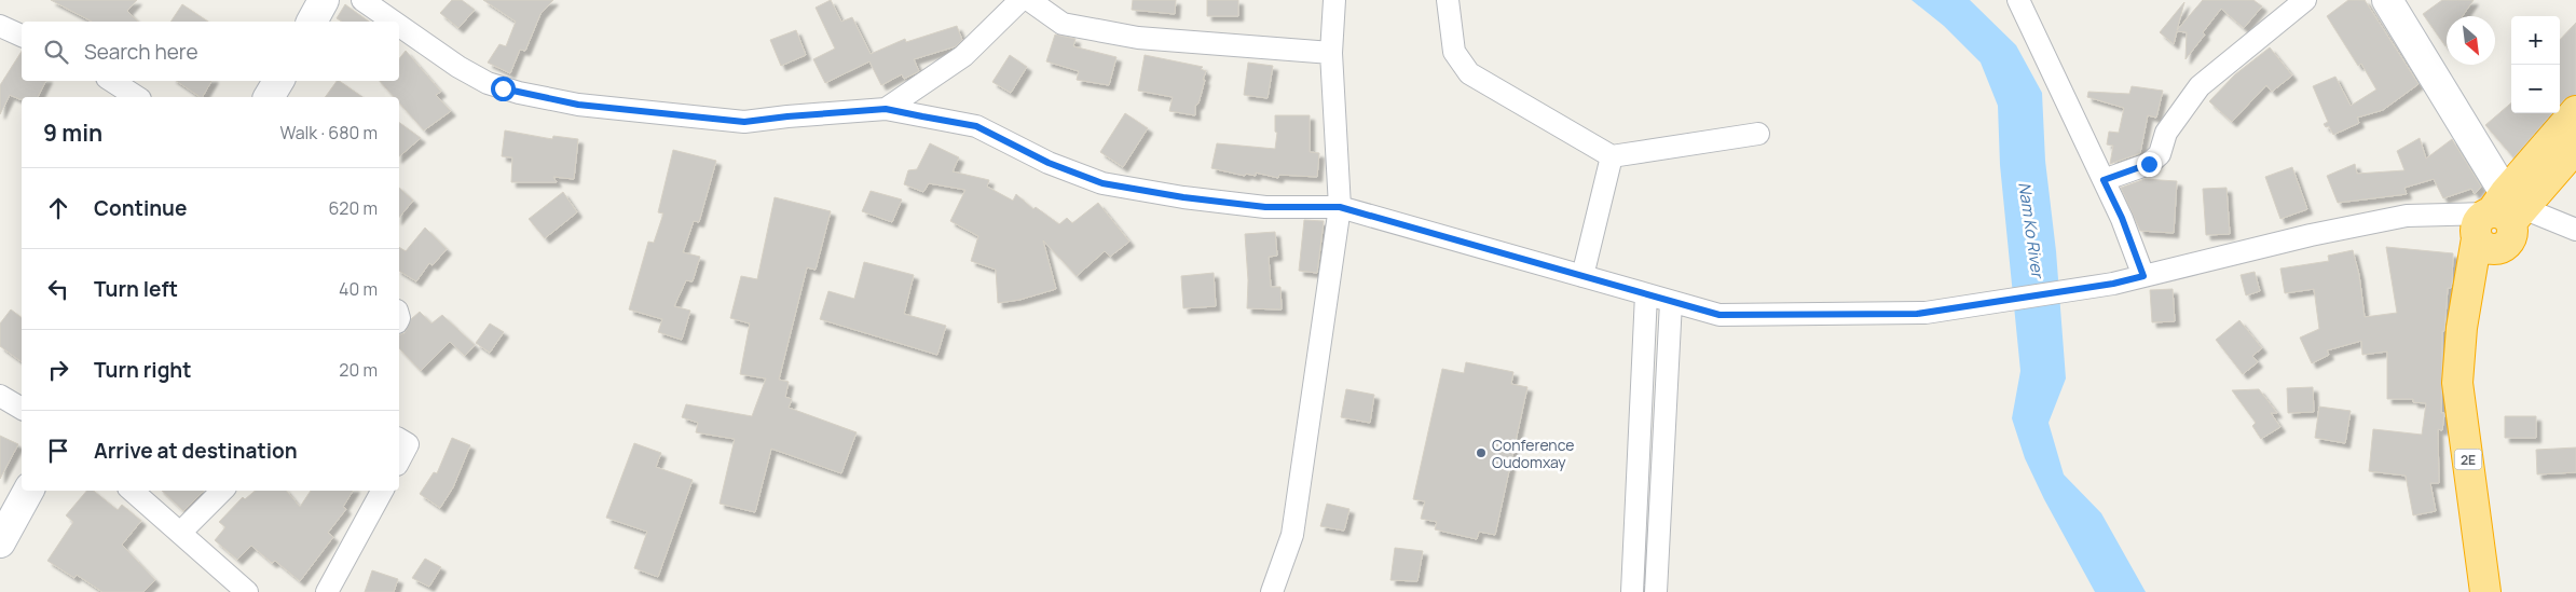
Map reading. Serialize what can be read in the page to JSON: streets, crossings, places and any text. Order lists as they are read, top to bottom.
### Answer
{
  "streets": {
    "highway": ["2E"]
  },
  "water": ["Nam Ko River"],
  "places": ["Conference Oudomxay"],
  "north": "bottom right",
  "page": {
    "map_buttons": ["+", "−"],
    "search": "Search here",
    "heading": ["9 min", "Walk · 680 m"],
    "list": [
      ["Continue", "620 m"],
      ["Turn left", "40 m"],
      ["Turn right", "20 m"],
      "Arrive at destination"
    ]
  }
}
